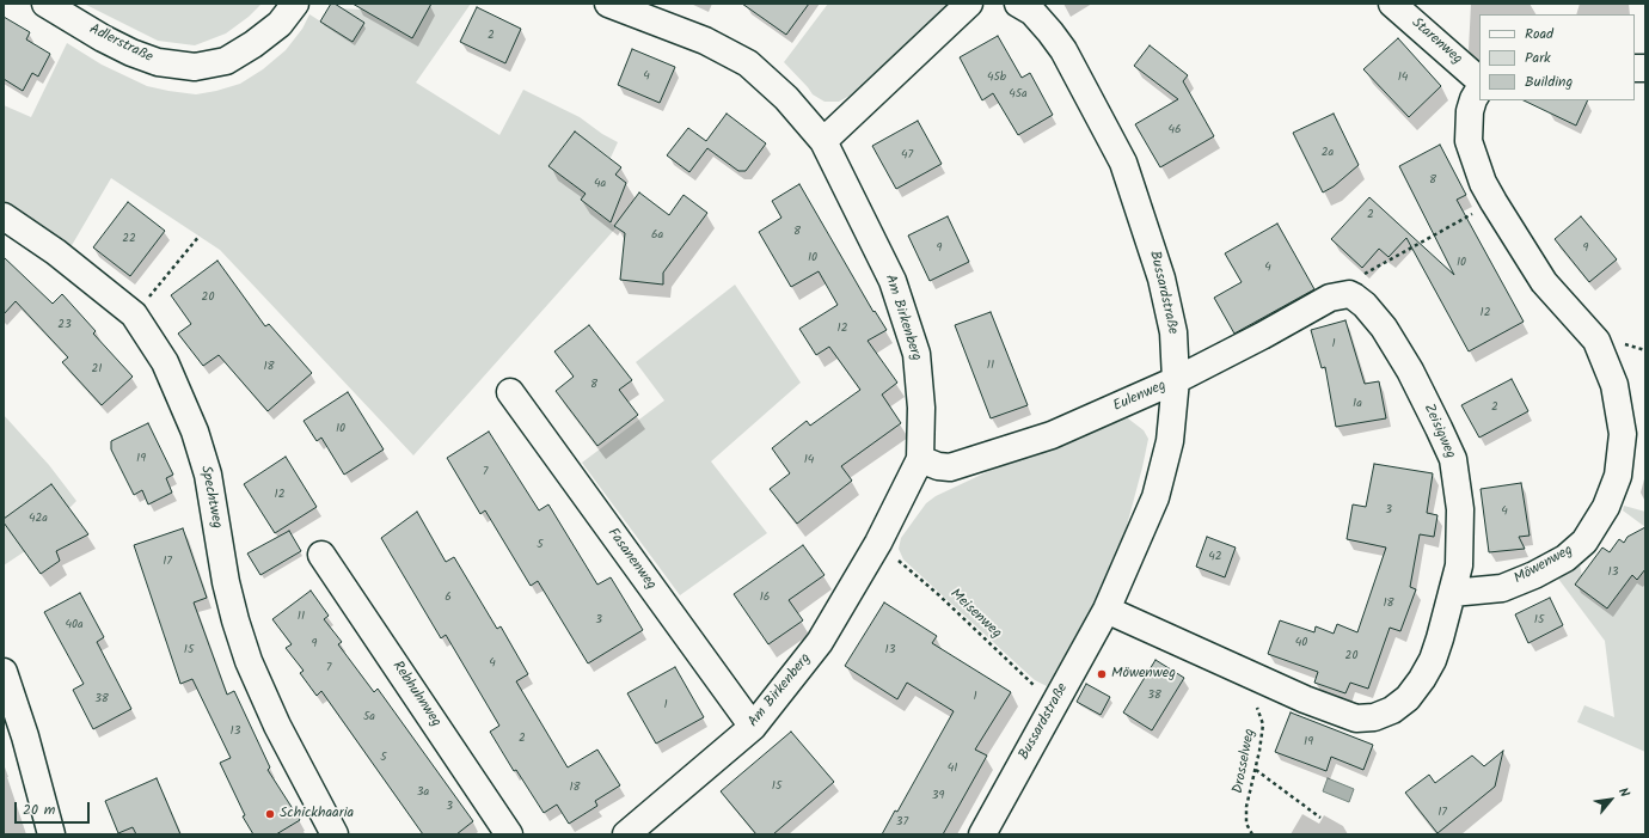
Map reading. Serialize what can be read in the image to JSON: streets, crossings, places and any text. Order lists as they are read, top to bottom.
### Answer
{
  "streets": {
    "street": [
      "Starenweg",
      "Adlerstraße",
      "Bussardstraße",
      "Am Birkenberg",
      "Eulenweg",
      "Zeisigweg",
      "Spechtweg",
      "Fasanenweg",
      "Möwenweg",
      "Rebhuhnweg"
    ],
    "path": ["Meisenweg", "Drosselweg"]
  },
  "crossings": [
    ["Bussardstraße", "Eulenweg"],
    ["Bussardstraße", "Meisenweg"],
    ["Am Birkenberg", "Eulenweg"],
    ["Am Birkenberg", "Fasanenweg"],
    ["Am Birkenberg", "Meisenweg"],
    ["Eulenweg", "Zeisigweg"],
    ["Zeisigweg", "Möwenweg"]
  ],
  "places": ["Möwenweg", "Schickhaaria"],
  "house_numbers": [
    "2",
    "4",
    "45b",
    "14",
    "45a",
    "46",
    "2a",
    "47",
    "8",
    "4a",
    "2",
    "8",
    "6a",
    "22",
    "9",
    "9",
    "10",
    "10",
    "4",
    "20",
    "12",
    "23",
    "12",
    "1",
    "11",
    "18",
    "21",
    "8",
    "1a",
    "2",
    "10",
    "19",
    "14",
    "7",
    "12",
    "3",
    "4",
    "42a",
    "5",
    "42",
    "17",
    "13",
    "6",
    "16",
    "18",
    "11",
    "3",
    "15",
    "40a",
    "40",
    "9",
    "15",
    "13",
    "20",
    "4",
    "7",
    "38",
    "1",
    "38",
    "1",
    "5a",
    "13",
    "2",
    "19",
    "5",
    "41",
    "15",
    "18",
    "3a",
    "39",
    "3",
    "17",
    "37"
  ],
  "legend": ["Road", "Park", "Building"],
  "scale_bar": "20 m",
  "north": "top right"
}
